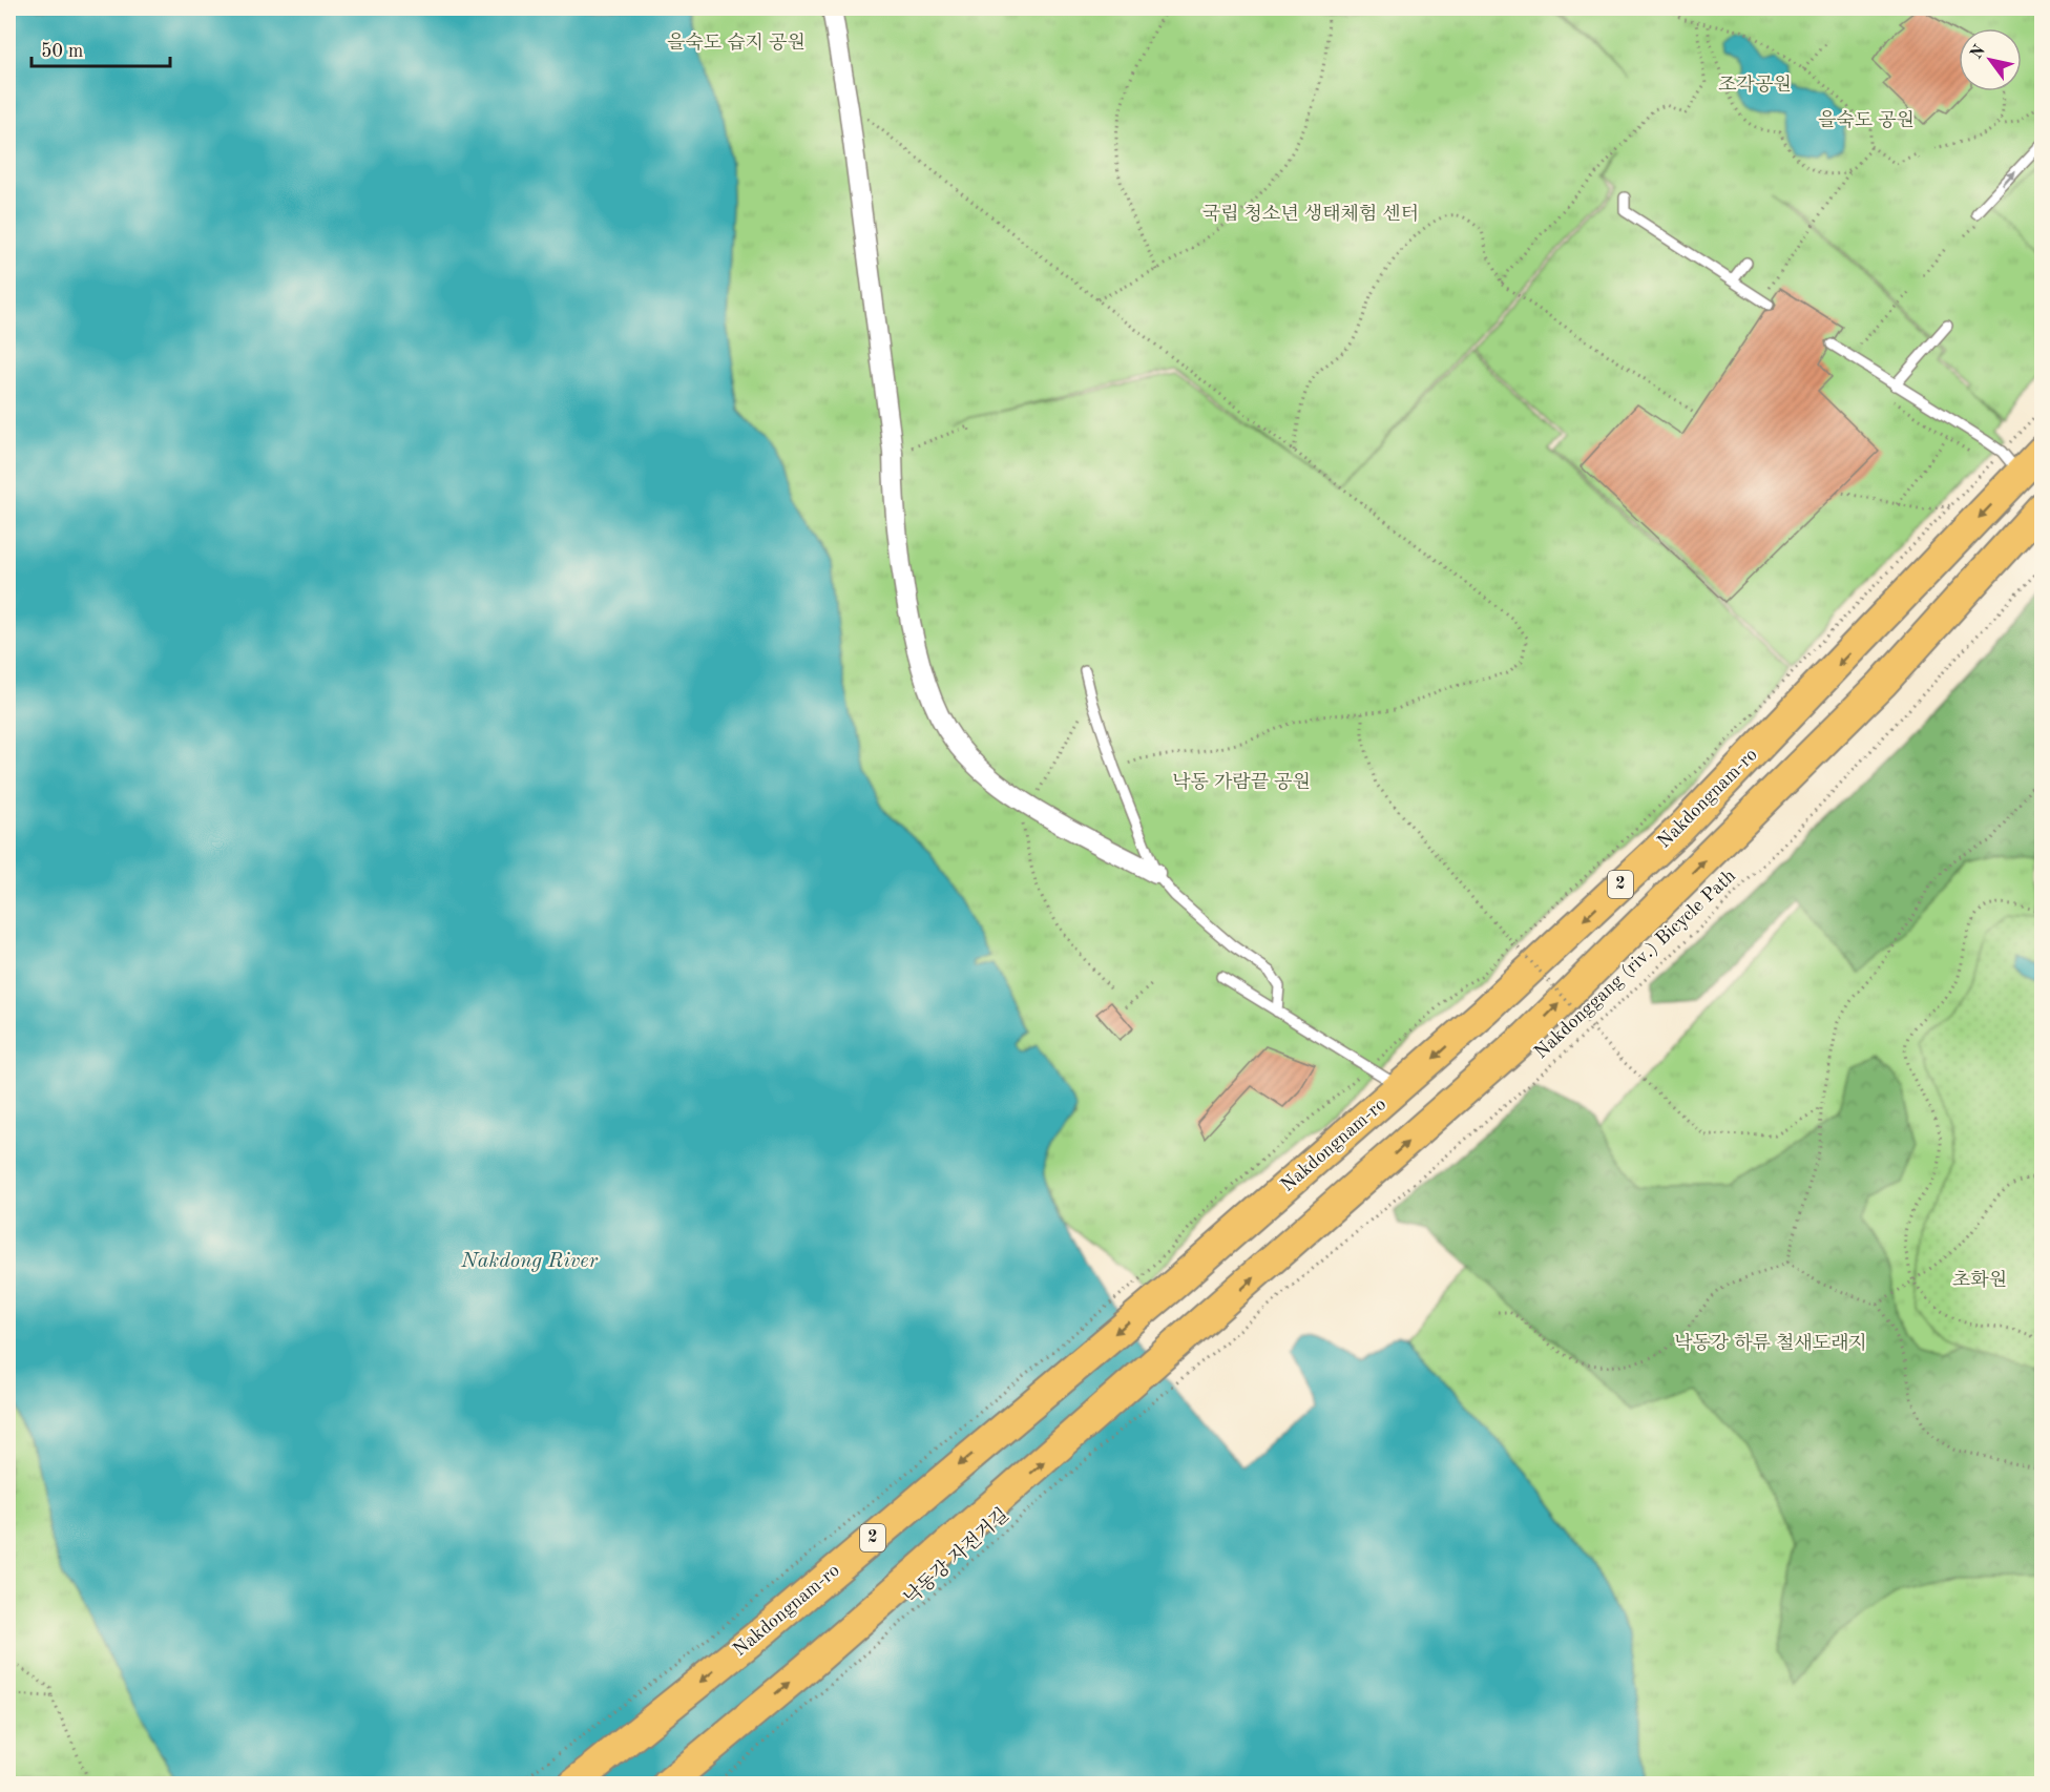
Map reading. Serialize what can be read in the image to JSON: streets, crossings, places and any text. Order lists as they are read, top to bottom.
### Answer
{
  "streets": {
    "main road": ["Nakdongnam-ro", "2"],
    "path": ["Nakdonggang (riv.) Bicycle Path", "낙동강 자전거길"]
  },
  "crossings": [
    ["2", "Nakdonggang (riv.) Bicycle Path"],
    ["2", "낙동강 자전거길"],
    ["Nakdonggang (riv.) Bicycle Path", "낙동강 자전거길"]
  ],
  "water": ["Nakdong River"],
  "parks": [
    "을숙도 습지 공원",
    "조각공원",
    "을숙도 공원",
    "국립 청소년 생태체험 센터",
    "낙동 가람끝 공원",
    "초화원",
    "낙동강 하류 철새도래지"
  ],
  "scale_bar": "50 m",
  "north": "top left"
}
